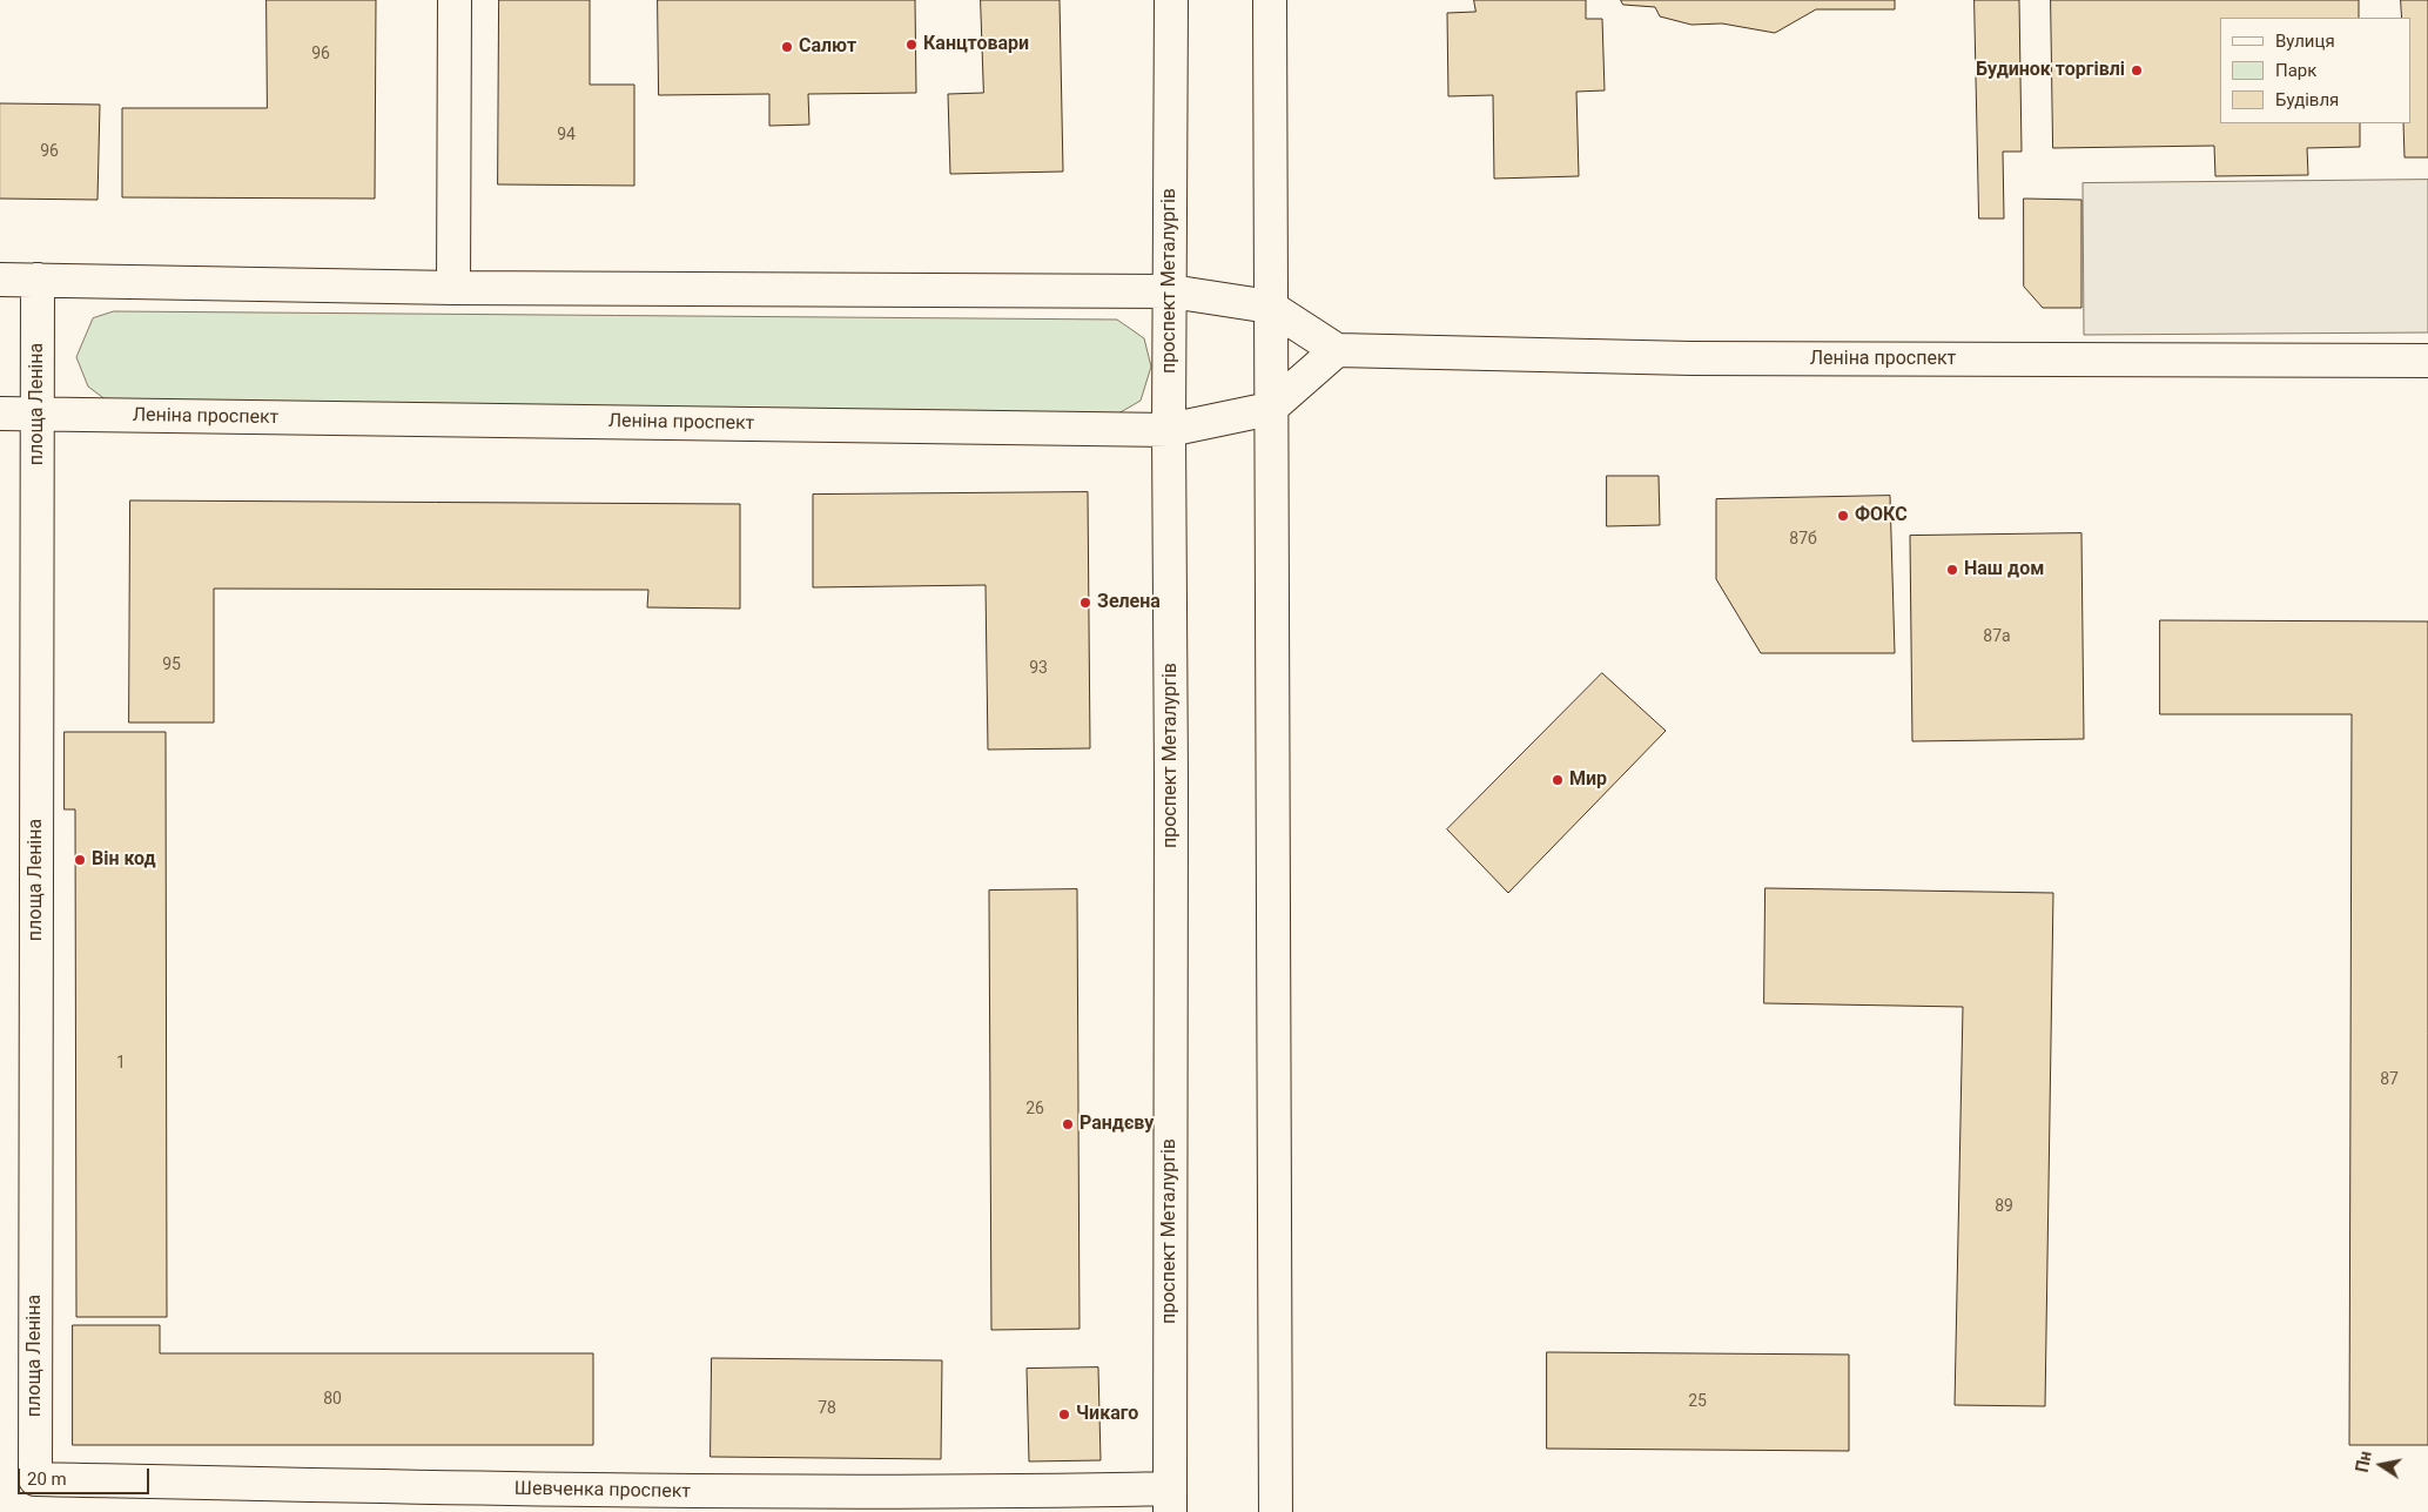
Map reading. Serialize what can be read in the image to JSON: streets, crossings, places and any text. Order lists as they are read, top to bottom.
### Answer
{
  "streets": {
    "street": [
      "проспект Металургів",
      "Леніна проспект",
      "площа Леніна",
      "Шевченка проспект"
    ]
  },
  "crossings": [
    ["проспект Металургів", "Леніна проспект"],
    ["проспект Металургів", "Шевченка проспект"],
    ["Леніна проспект", "площа Леніна"],
    ["площа Леніна", "Шевченка проспект"]
  ],
  "places": [
    "Канцтовари",
    "Салют",
    "Будинок торгівлі",
    "ФОКС",
    "Наш дом",
    "Зелена",
    "Мир",
    "Він код",
    "Рандєву",
    "Чикаго"
  ],
  "house_numbers": [
    "96",
    "94",
    "96",
    "87б",
    "87а",
    "95",
    "93",
    "1",
    "87",
    "26",
    "89",
    "80",
    "25",
    "78"
  ],
  "legend": ["Вулиця", "Парк", "Будівля"],
  "scale_bar": "20 m",
  "north": "left"
}
